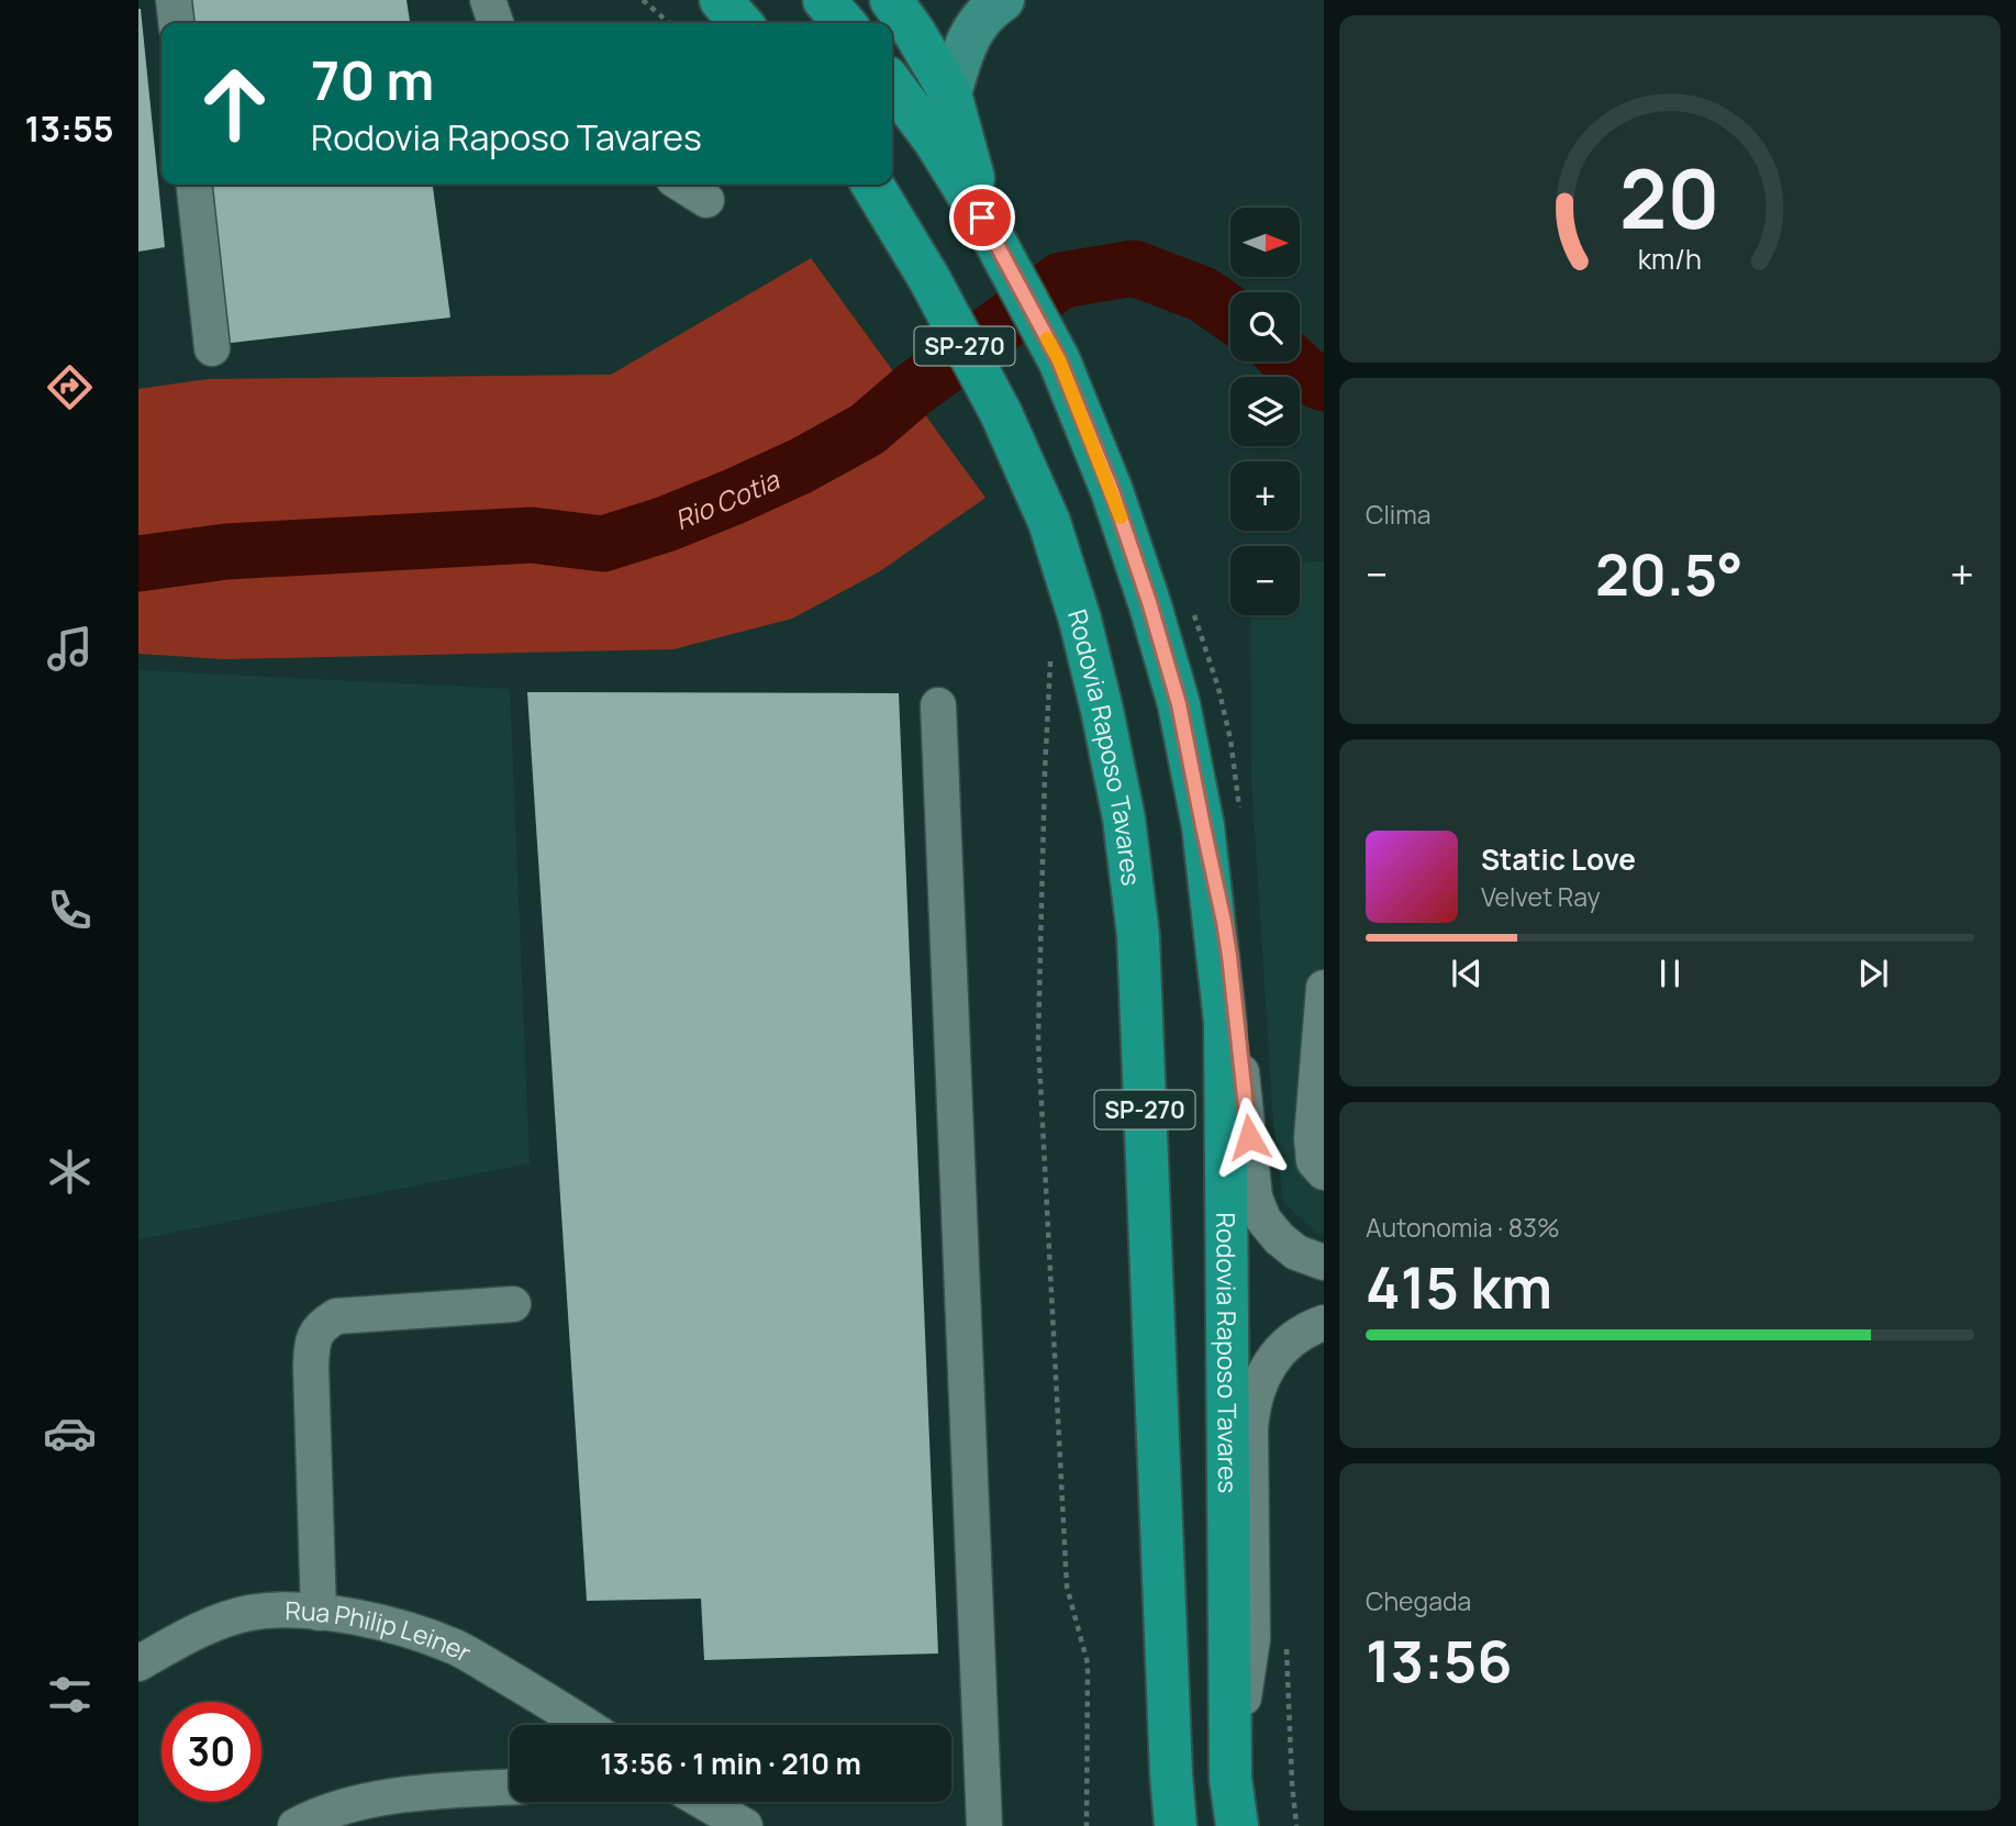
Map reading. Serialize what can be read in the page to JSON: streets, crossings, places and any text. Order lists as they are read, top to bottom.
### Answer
{
  "streets": {
    "highway": ["SP-270", "Rodovia Raposo Tavares"],
    "street": ["Rua Philip Leiner"]
  },
  "water": ["Rio Cotia"],
  "north": "right",
  "page": {
    "tabs": "13:55",
    "turn": ["70 m", "Rodovia Raposo Tavares"],
    "map_buttons": ["+", "−"],
    "tile": [
      "Clima",
      ["Autonomia · 83%", "415 km"],
      ["Chegada", "13:56"]
    ],
    "heat": ["−", "20.5°", "+"],
    "song": ["Static Love", "Velvet Ray"],
    "limit": "30",
    "trip": "13:56 · 1 min · 210 m",
    "gauge": ["20", "km/h"]
  }
}
